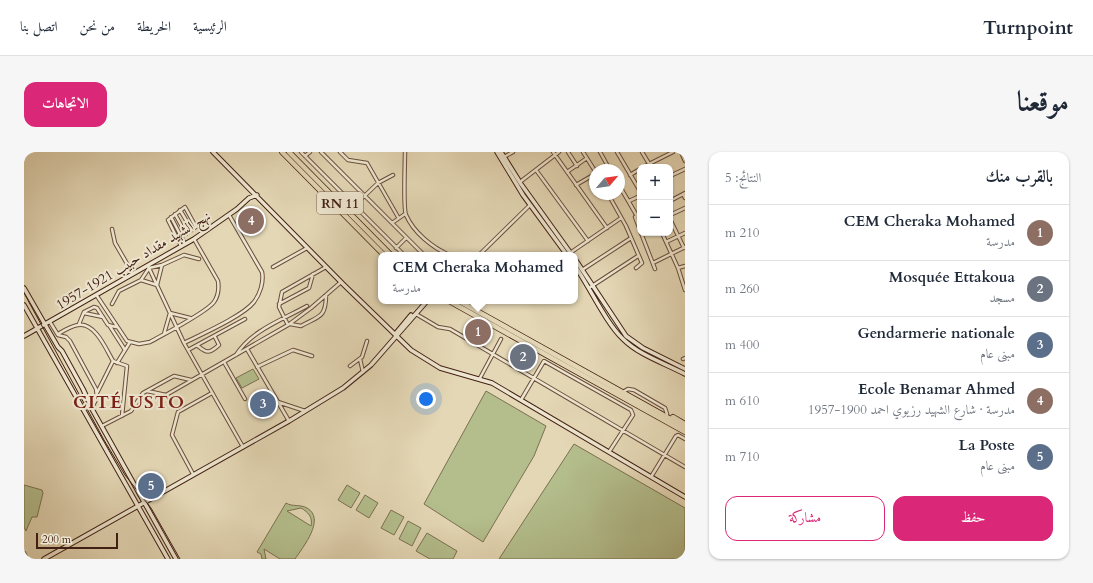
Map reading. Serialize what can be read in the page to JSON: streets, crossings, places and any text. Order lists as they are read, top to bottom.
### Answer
{
  "streets": {
    "highway": ["RN 11"],
    "main road": ["نهج الشهيد مقداد حبيب 1921-1957"]
  },
  "districts": ["CITÉ USTO"],
  "scale_bar": "200 m",
  "north": "top right",
  "page": {
    "header": "Turnpoint",
    "nav": [
      "الرئيسية",
      "الخريطة",
      "من نحن",
      "اتصل بنا"
    ],
    "title": "موقعنا",
    "buttons": [
      "الاتجاهات",
      ["حفظ", "مشاركة"]
    ],
    "heading": ["بالقرب منك", "النتائج: 5"],
    "map_buttons": ["+", "−"],
    "list": [
      {
        "mark": "1",
        "name": "CEM Cheraka Mohamed",
        "note": "مدرسة",
        "value": "210 m"
      },
      {
        "mark": "2",
        "name": "Mosquée Ettakoua",
        "note": "مسجد",
        "value": "260 m"
      },
      {
        "mark": "3",
        "name": "Gendarmerie nationale",
        "note": "مبنى عام",
        "value": "400 m"
      },
      {
        "mark": "4",
        "name": "Ecole Benamar Ahmed",
        "note": "مدرسة · شارع الشهيد رزيوي احمد 1900-1957",
        "value": "610 m"
      },
      {
        "mark": "5",
        "name": "La Poste",
        "note": "مبنى عام",
        "value": "710 m"
      }
    ],
    "pins": [
      "4",
      "1",
      "2",
      "3",
      "5"
    ],
    "popup": ["CEM Cheraka Mohamed", "مدرسة"],
    "scale": "200 m"
  }
}
